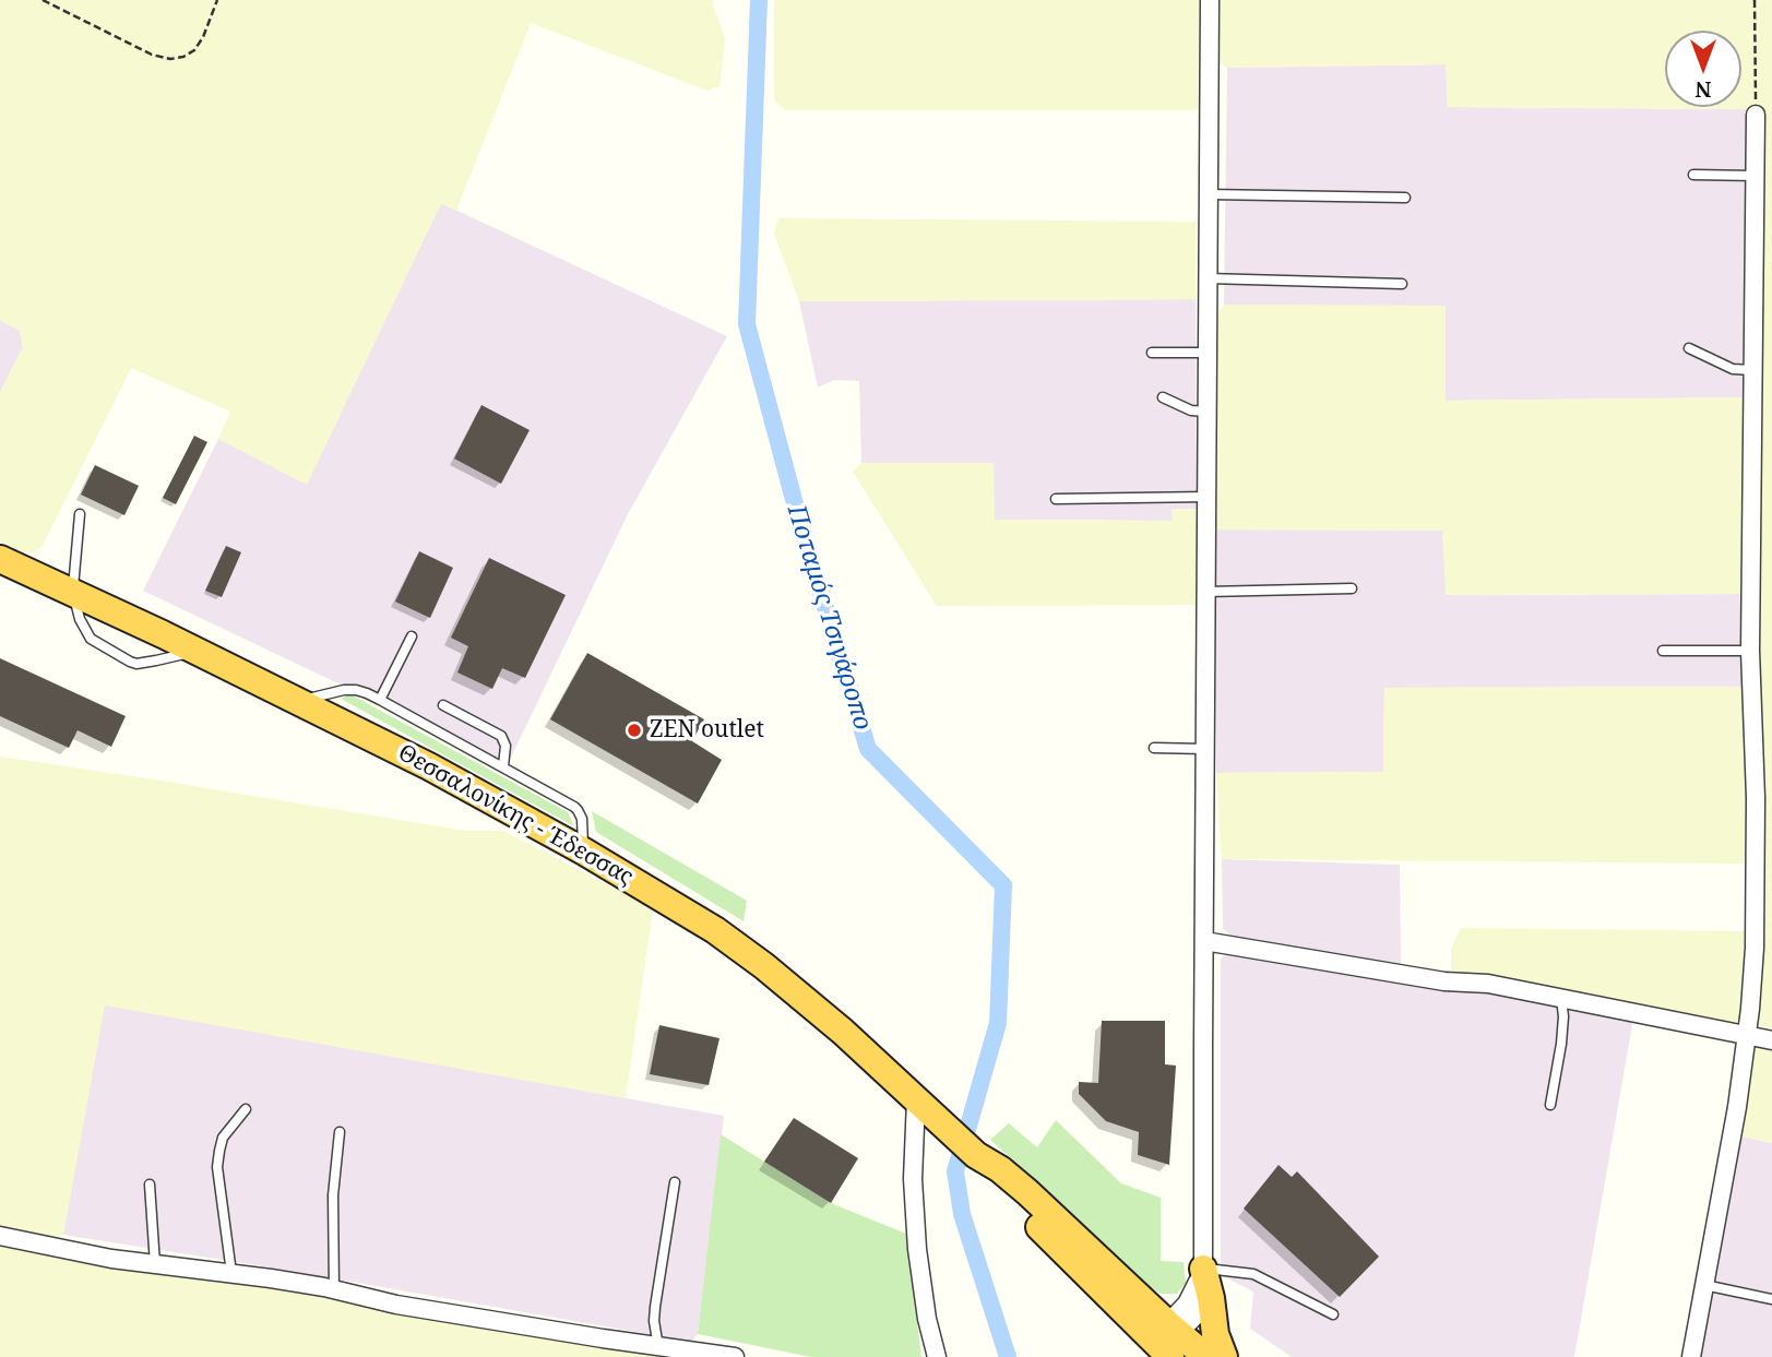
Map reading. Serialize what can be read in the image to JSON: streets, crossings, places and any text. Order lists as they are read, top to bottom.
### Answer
{
  "streets": {
    "highway": ["Θεσσαλονίκης - Έδεσσας"]
  },
  "water": ["Ποταμός Τσιγάροπο"],
  "places": ["ZEN outlet"],
  "north": "bottom"
}
